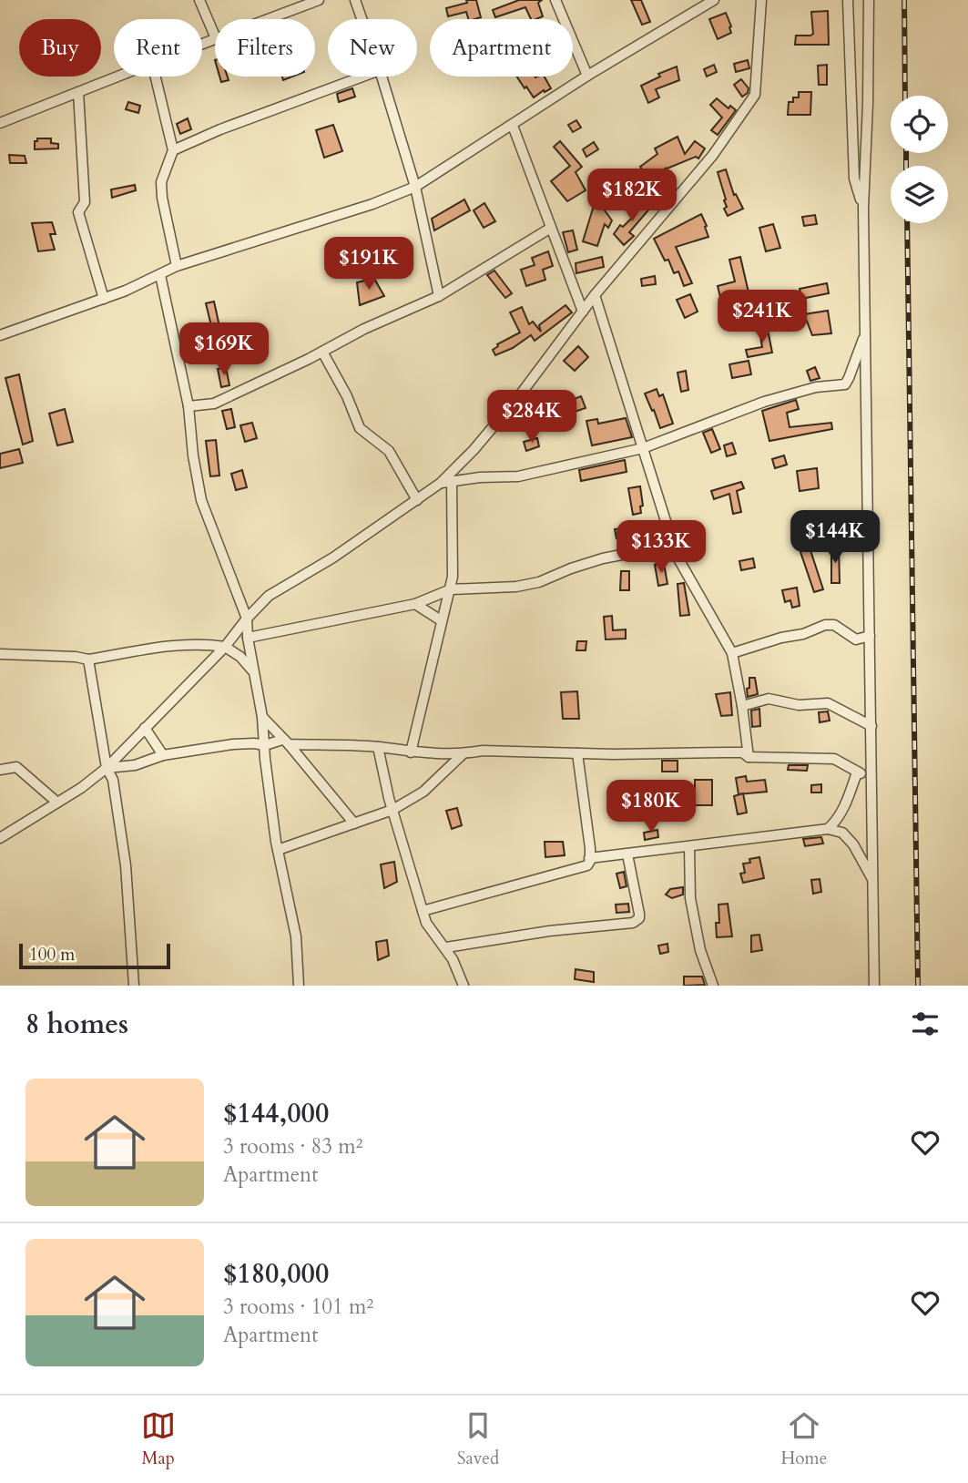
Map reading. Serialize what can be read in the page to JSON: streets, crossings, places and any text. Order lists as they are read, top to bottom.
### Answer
{
  "scale_bar": "100 m",
  "page": {
    "chip": [
      "Buy",
      "Rent",
      "Filters",
      "New",
      "Apartment"
    ],
    "price": [
      "$182K",
      "$191K",
      "$241K",
      "$169K",
      "$284K",
      "$144K",
      "$133K",
      "$180K"
    ],
    "scale": "100 m",
    "heading": "8 homes",
    "list": [
      {
        "name": "$144,000",
        "note": "3 rooms · 83 m² · Apartment"
      },
      {
        "name": "$180,000",
        "note": "3 rooms · 101 m² · Apartment"
      }
    ],
    "tabs": ["Map", "Saved", "Home"]
  }
}
